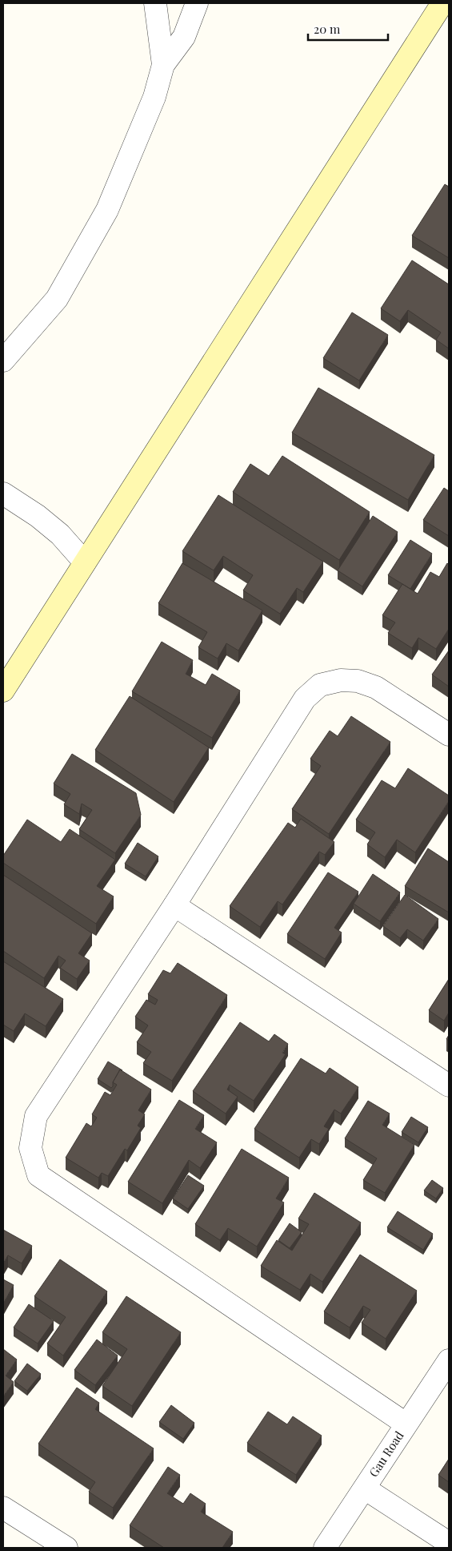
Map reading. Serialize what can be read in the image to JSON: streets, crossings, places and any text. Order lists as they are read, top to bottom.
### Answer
{
  "streets": {
    "street": ["Gau Road"]
  },
  "scale_bar": "20 m"
}
